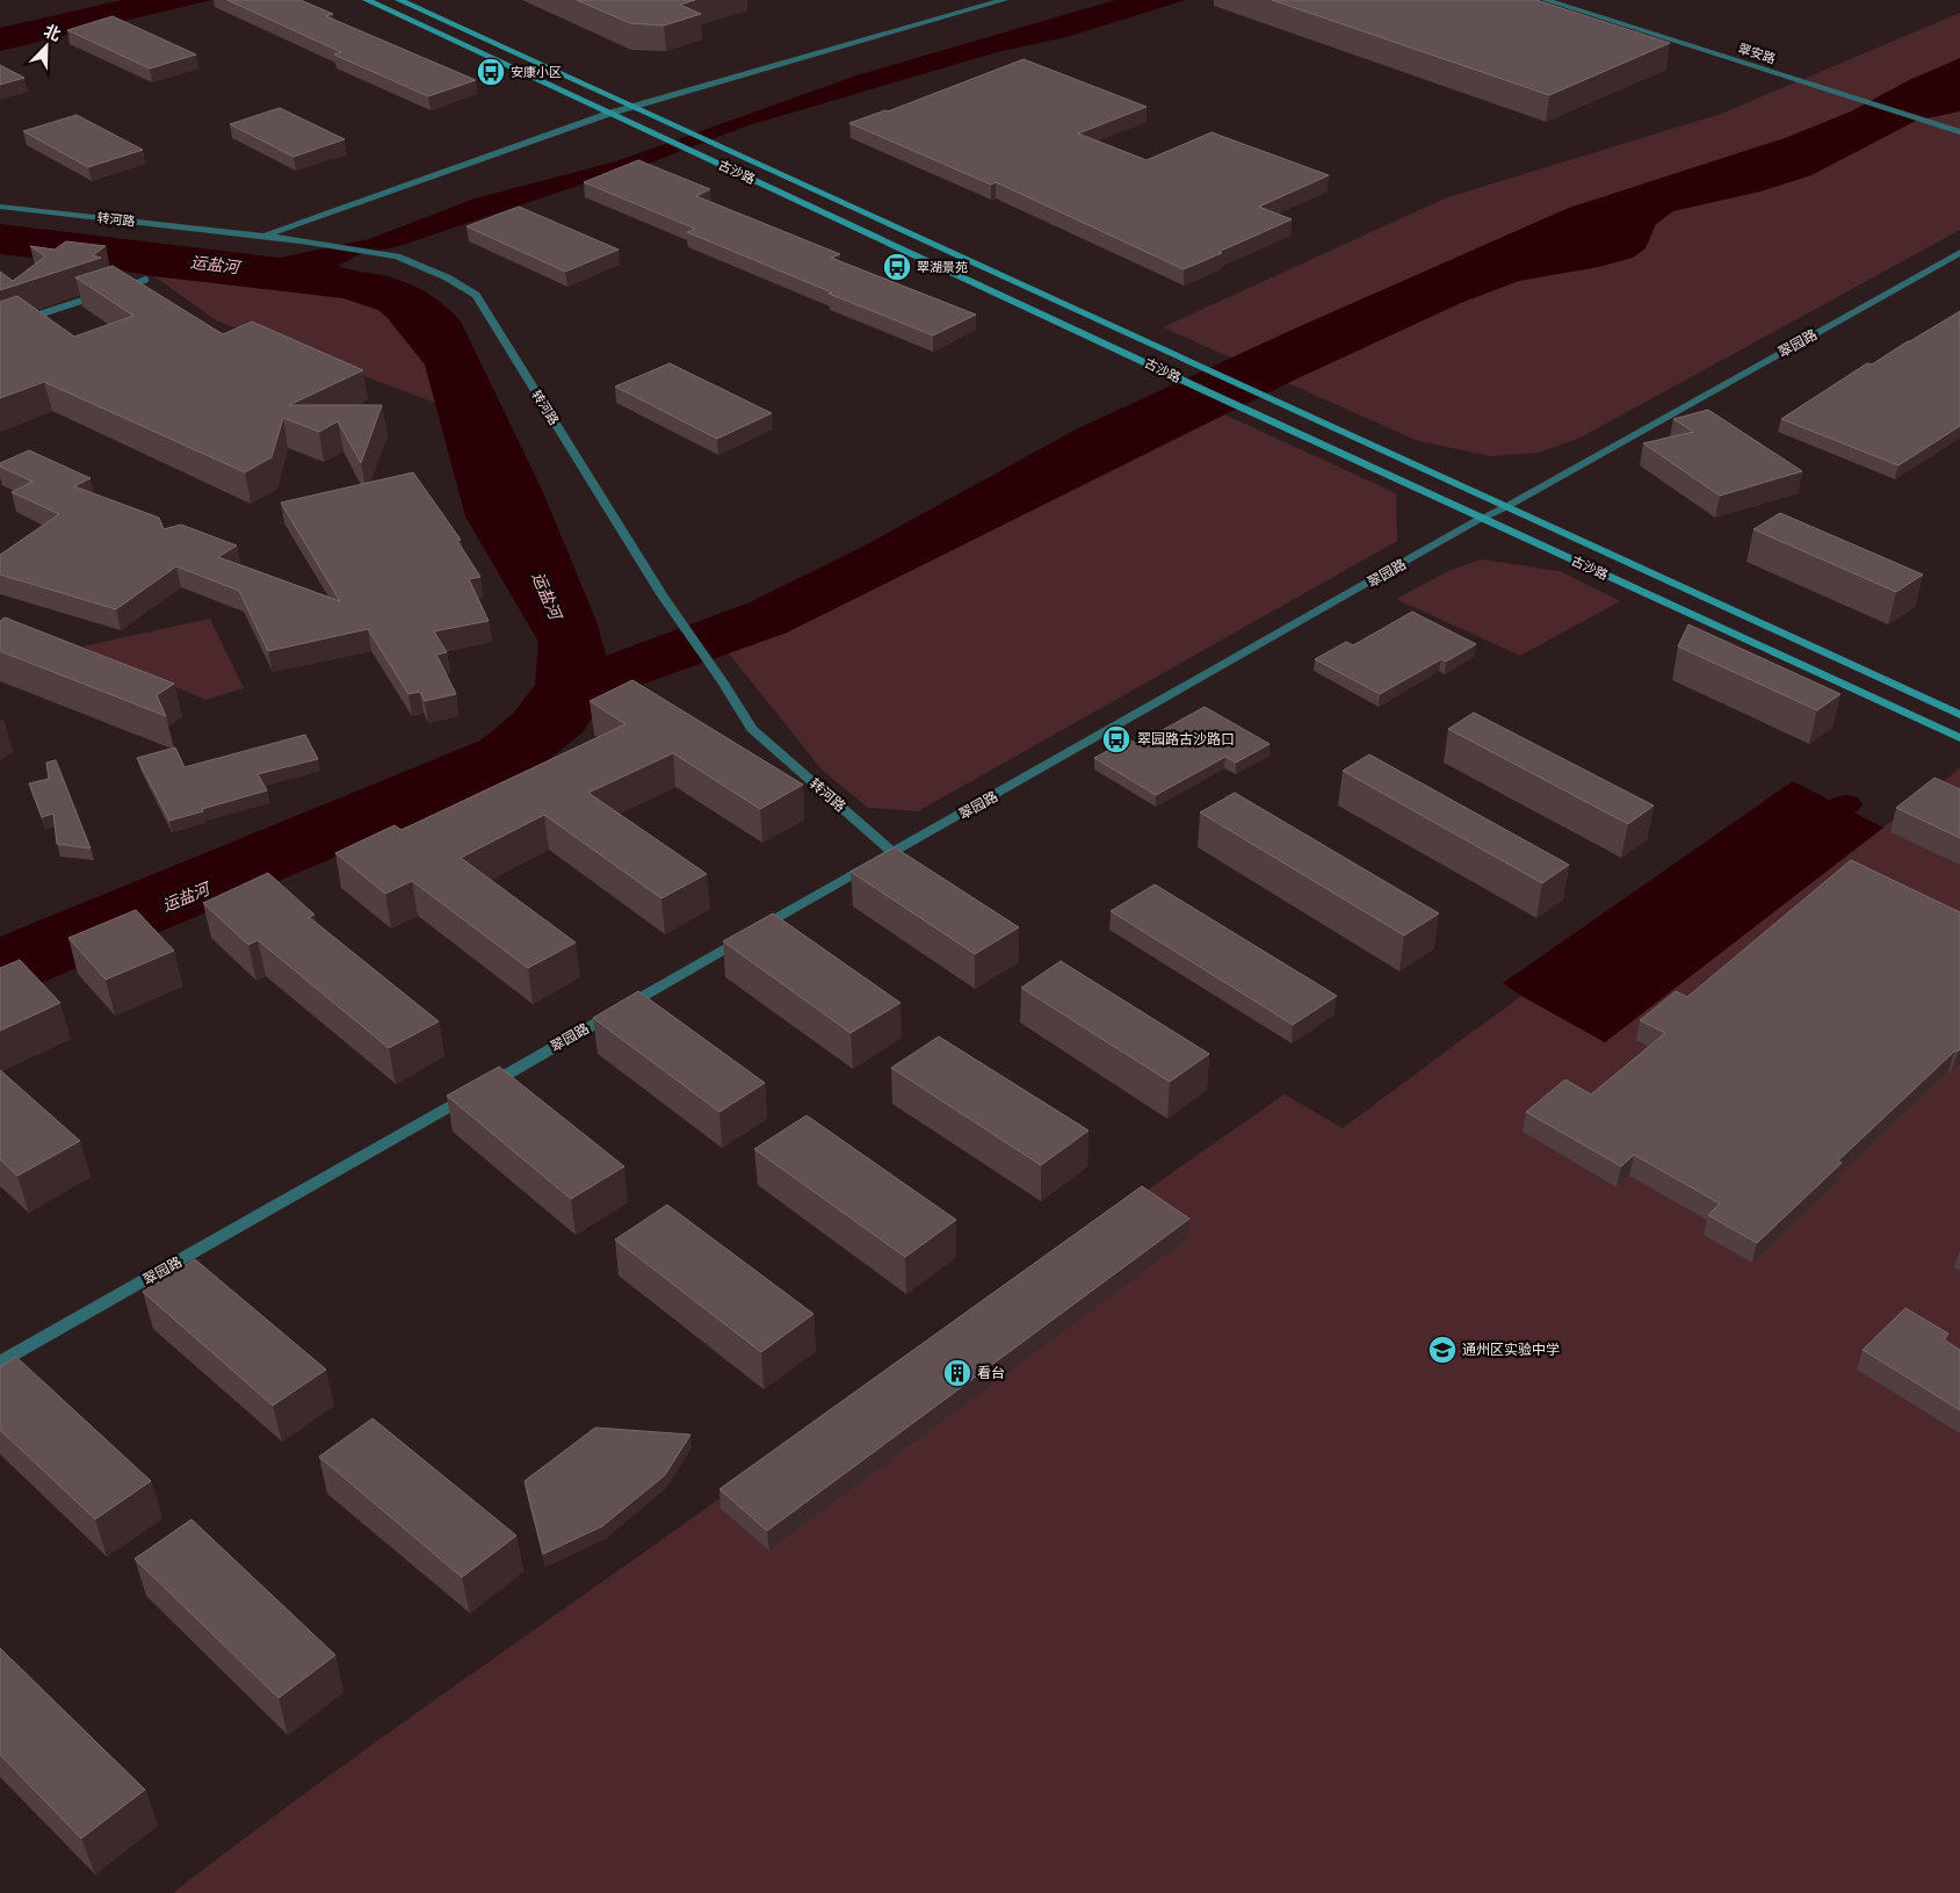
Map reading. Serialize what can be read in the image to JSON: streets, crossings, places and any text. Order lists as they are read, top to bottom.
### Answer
{
  "streets": {
    "main road": ["古沙路"],
    "street": ["翠安路", "转河路", "翠园路"]
  },
  "crossings": [
    ["古沙路", "翠园路"],
    ["转河路", "翠园路"]
  ],
  "water": ["运盐河"],
  "places": {
    "bus stop": ["安康小区", "翠湖景苑", "翠园路古沙路口"],
    "school or university": ["通州区实验中学"],
    "building": ["看台"]
  },
  "north": "top right"
}
